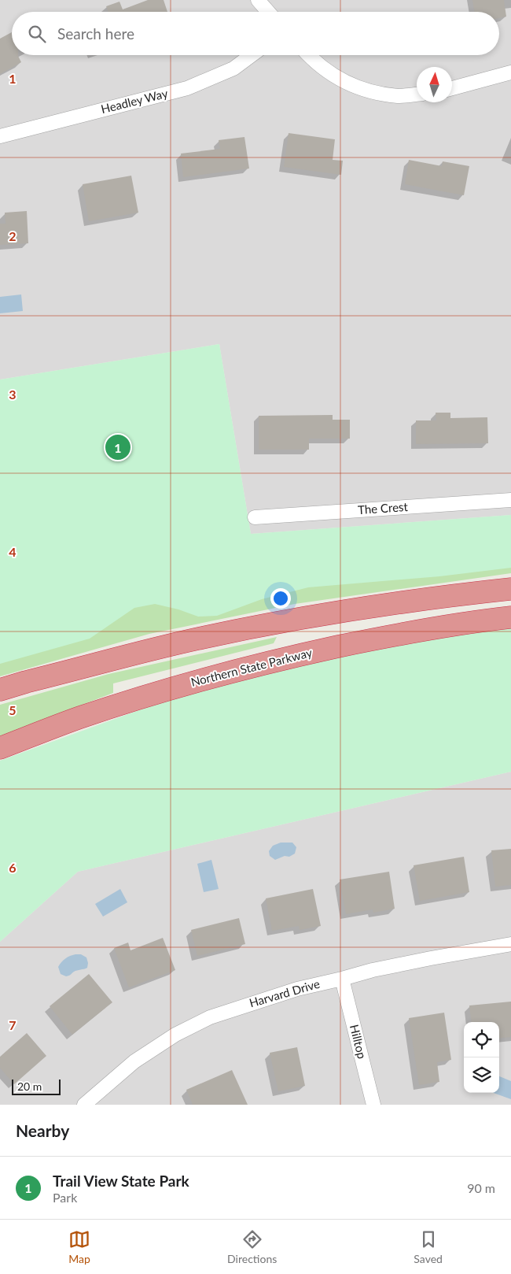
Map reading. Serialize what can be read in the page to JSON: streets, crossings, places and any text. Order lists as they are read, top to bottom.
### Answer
{
  "streets": {
    "highway": ["Northern State Parkway"],
    "street": [
      "Headley Way",
      "The Crest",
      "Harvard Drive",
      "Hilltop"
    ]
  },
  "crossings": [
    ["Harvard Drive", "Hilltop"]
  ],
  "scale_bar": "20 m",
  "north": "top",
  "page": {
    "search": "Search here",
    "pins": "1",
    "scale": "20 m",
    "heading": "Nearby",
    "list": [
      {
        "mark": "1",
        "name": "Trail View State Park",
        "note": "Park",
        "value": "90 m"
      }
    ],
    "nav": ["Map", "Directions", "Saved"]
  },
  "grid": {
    "rows": [
      "1",
      "2",
      "3",
      "4",
      "5",
      "6",
      "7"
    ]
  }
}
